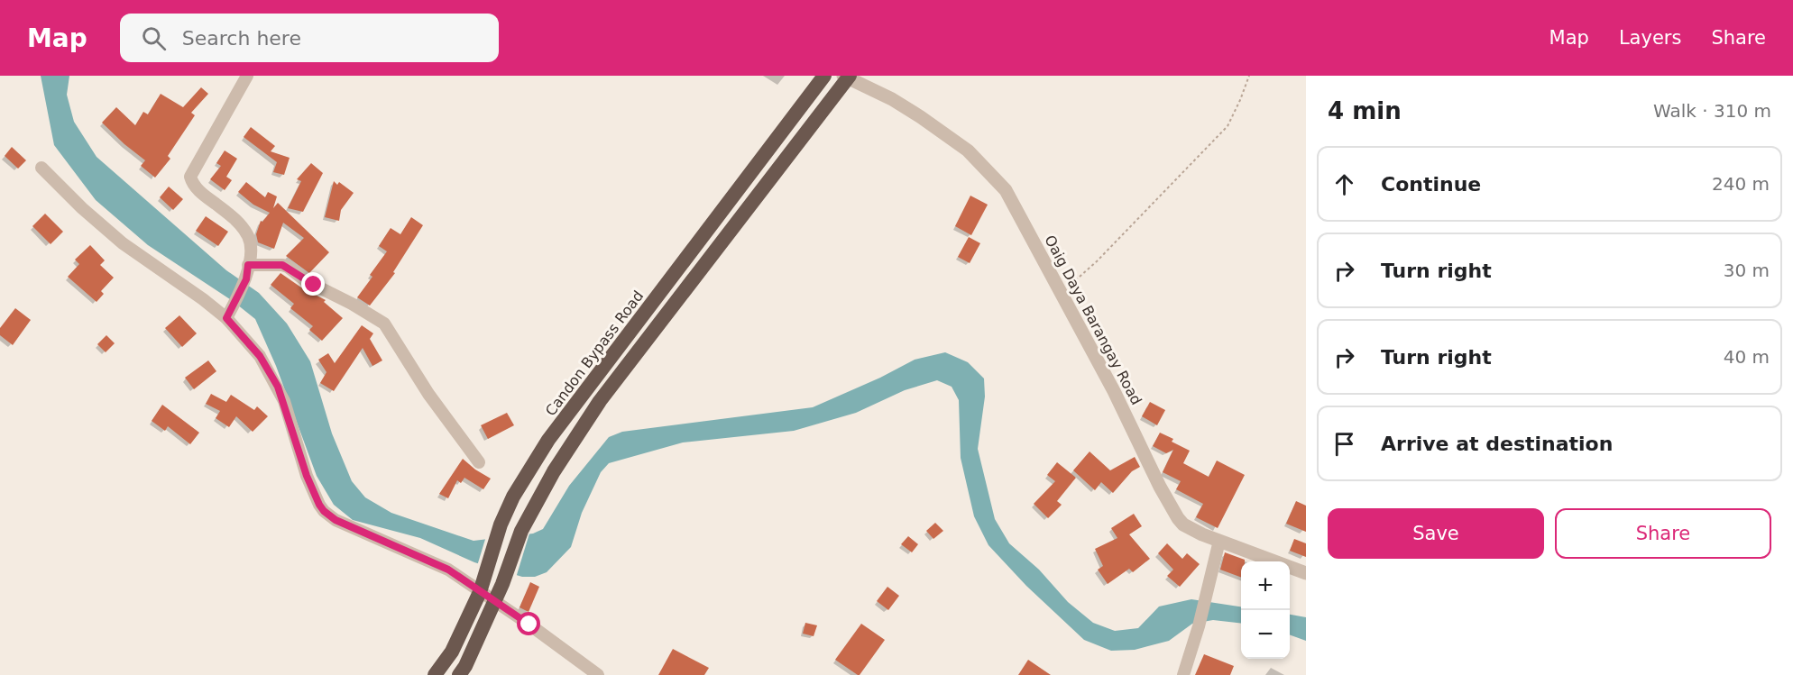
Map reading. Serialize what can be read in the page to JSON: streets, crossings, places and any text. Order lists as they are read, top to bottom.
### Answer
{
  "streets": {
    "highway": ["Candon Bypass Road"],
    "street": ["Oaig Daya Barangay Road"]
  },
  "page": {
    "header": "Map",
    "search": "Search here",
    "nav": ["Map", "Layers", "Share"],
    "heading": ["4 min", "Walk · 310 m"],
    "list": [
      ["Continue", "240 m"],
      ["Turn right", "30 m"],
      ["Turn right", "40 m"],
      "Arrive at destination"
    ],
    "buttons": ["Save", "Share"],
    "map_buttons": ["+", "−"]
  }
}
